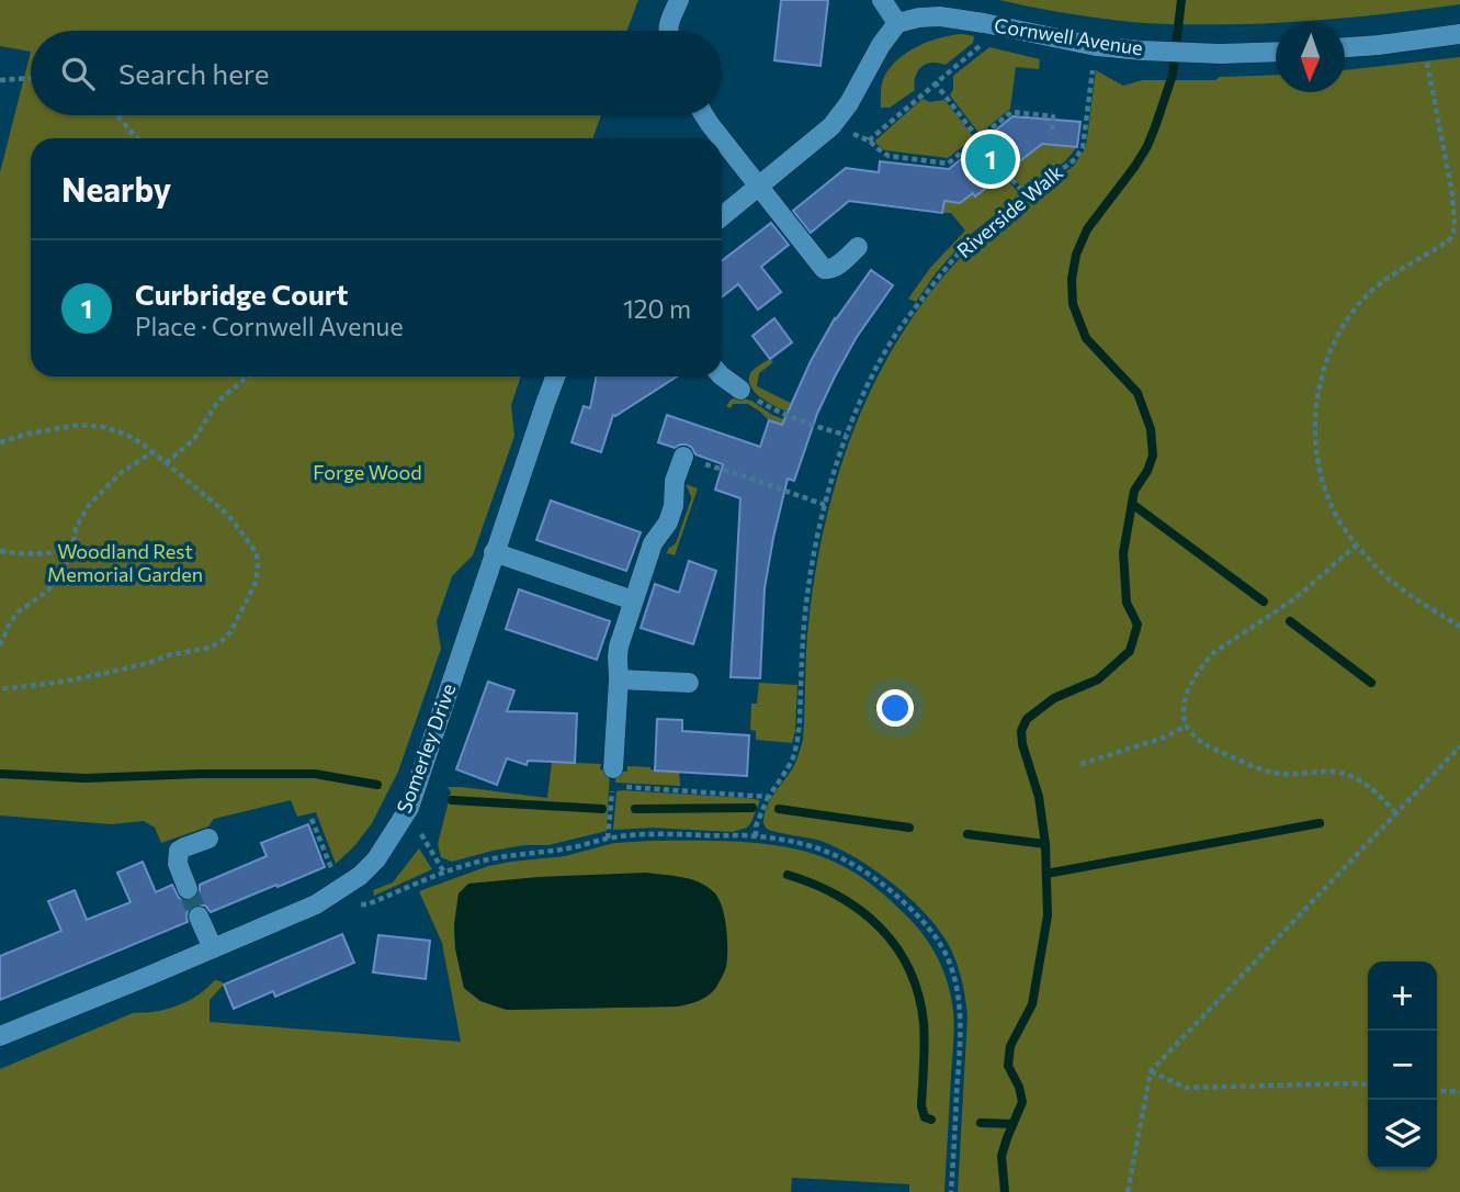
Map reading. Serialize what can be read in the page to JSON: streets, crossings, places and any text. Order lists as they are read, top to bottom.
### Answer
{
  "streets": {
    "street": ["Cornwell Avenue", "Somerley Drive"],
    "path": ["Riverside Walk"]
  },
  "crossings": [
    ["Cornwell Avenue", "Riverside Walk"]
  ],
  "parks": ["Forge Wood", "Woodland Rest Memorial Garden"],
  "north": "bottom",
  "page": {
    "search": "Search here",
    "pins": "1",
    "heading": "Nearby",
    "list": [
      {
        "mark": "1",
        "name": "Curbridge Court",
        "note": "Place · Cornwell Avenue",
        "value": "120 m"
      }
    ],
    "map_buttons": ["+", "−"]
  }
}
